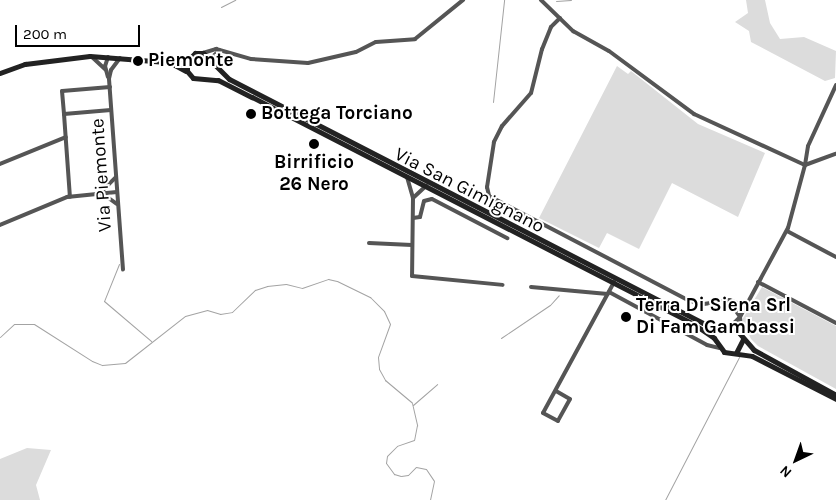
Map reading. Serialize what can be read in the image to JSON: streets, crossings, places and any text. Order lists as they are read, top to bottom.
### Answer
{
  "streets": {
    "main road": ["Via San Gimignano"],
    "street": ["Via Piemonte"]
  },
  "places": [
    "Piemonte",
    "Bottega Torciano",
    "Birrificio 26 Nero",
    "Terra Di Siena Srl Di Fam Gambassi"
  ],
  "scale_bar": "200 m",
  "north": "bottom left"
}
